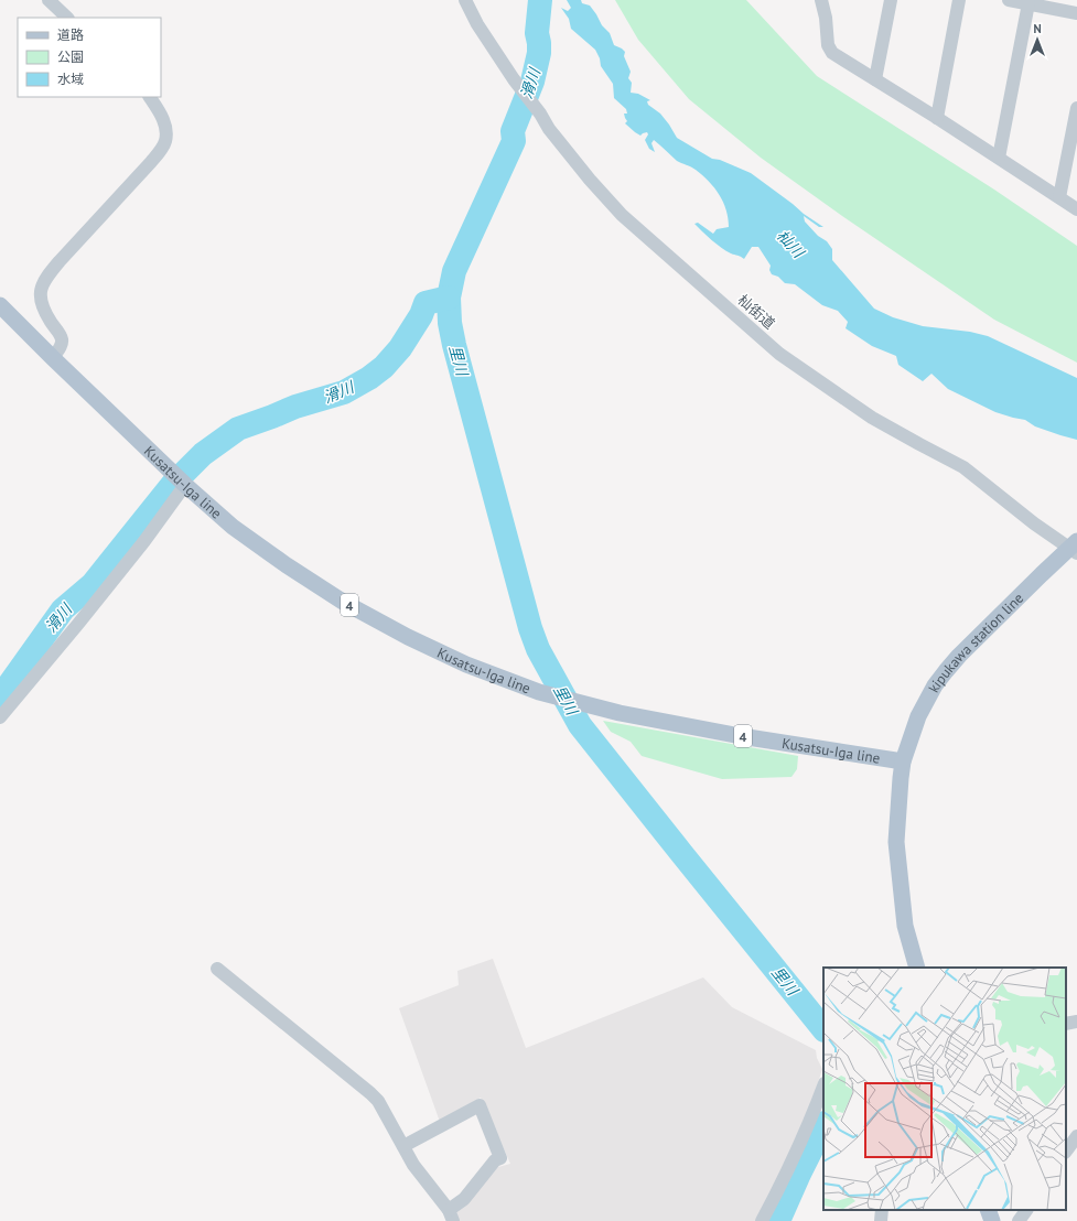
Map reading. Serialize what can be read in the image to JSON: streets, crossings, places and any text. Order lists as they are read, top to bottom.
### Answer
{
  "streets": {
    "main road": ["Kusatsu-Iga line", "4", "kipukawa station line"],
    "street": ["杣街道"]
  },
  "crossings": [
    ["杣街道", "kipukawa station line"],
    ["Kusatsu-Iga line", "kipukawa station line"]
  ],
  "water": ["滑川", "杣川", "里川"],
  "legend": ["道路", "公園", "水域"],
  "north": "top"
}
